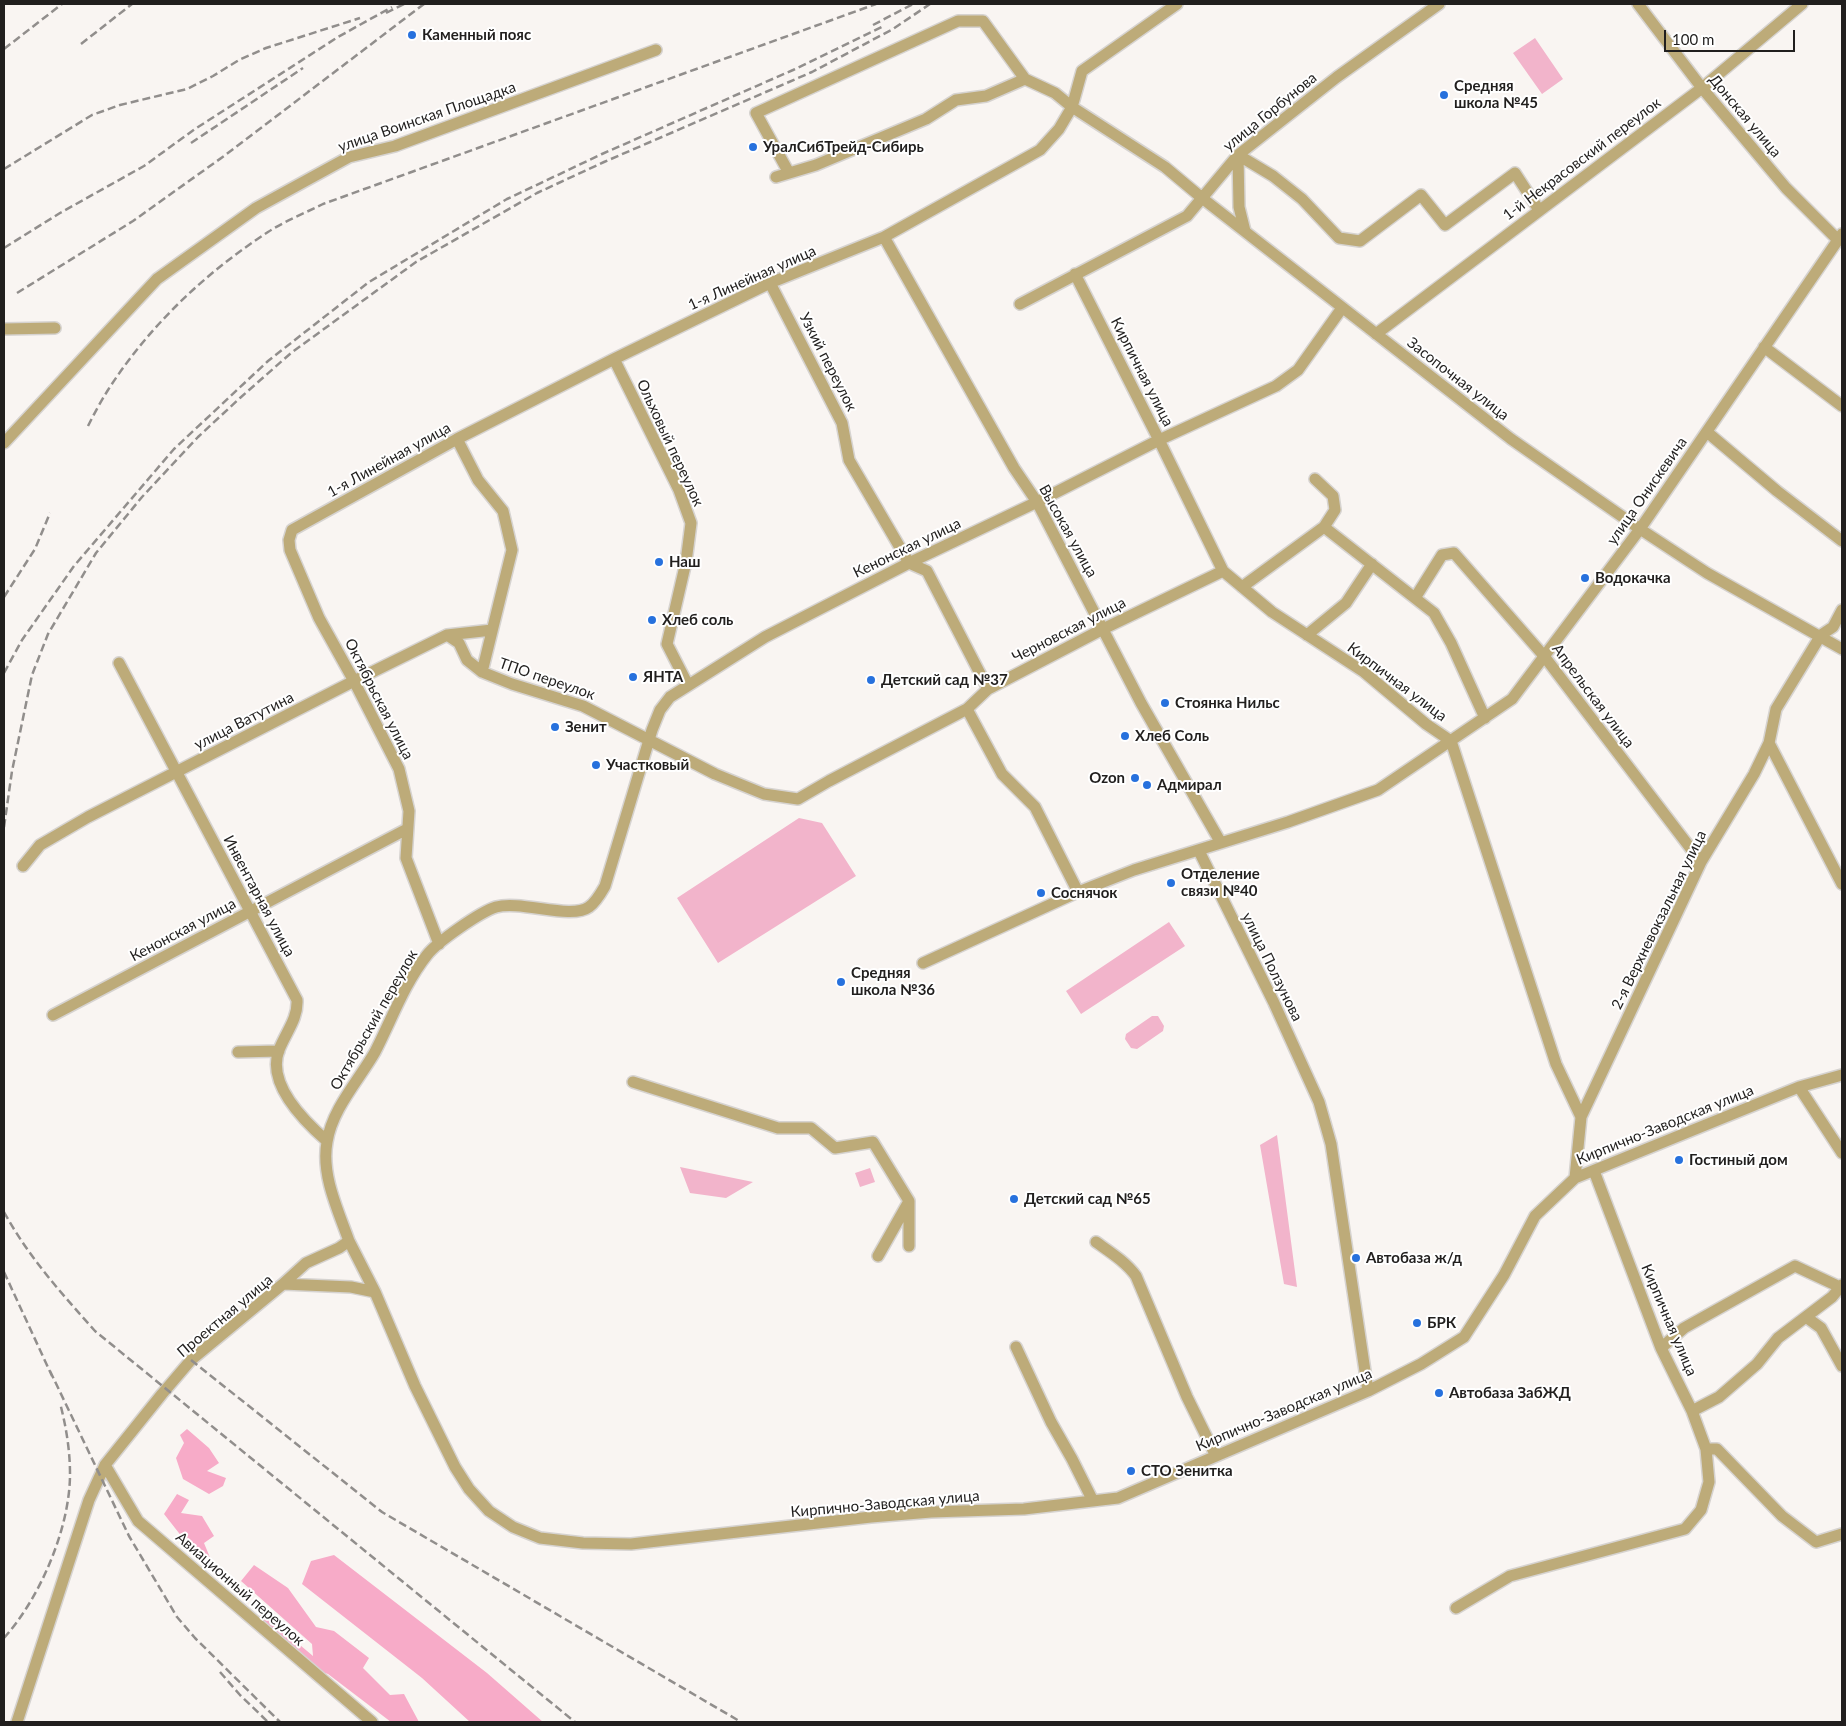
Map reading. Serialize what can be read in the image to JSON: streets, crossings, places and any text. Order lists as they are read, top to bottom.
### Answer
{
  "streets": {
    "street": [
      "улица Горбунова",
      "Донская улица",
      "улица Воинская Площадка",
      "1-й Некрасовский переулок",
      "1-я Линейная улица",
      "Узкий переулок",
      "Кирпичная улица",
      "Засопочная улица",
      "Ольховый переулок",
      "улица Онискевича",
      "Высокая улица",
      "Кенонская улица",
      "Черновская улица",
      "ТПО переулок",
      "Апрельская улица",
      "Октябрьская улица",
      "улица Ватутина",
      "Инвентарная улица",
      "2-я Верхневокзальная улица",
      "улица Ползунова",
      "Октябрьский переулок",
      "Кирпично-Заводская улица",
      "Проектная улица",
      "Авиационный переулок"
    ]
  },
  "crossings": [
    ["улица Горбунова", "Кирпичная улица"],
    ["улица Горбунова", "Засопочная улица"],
    ["Донская улица", "1-й Некрасовский переулок"],
    ["Донская улица", "улица Онискевича"],
    ["1-й Некрасовский переулок", "Засопочная улица"],
    ["1-я Линейная улица", "Узкий переулок"],
    ["1-я Линейная улица", "Засопочная улица"],
    ["1-я Линейная улица", "Ольховый переулок"],
    ["1-я Линейная улица", "Высокая улица"],
    ["1-я Линейная улица", "ТПО переулок"],
    ["1-я Линейная улица", "Октябрьская улица"],
    ["Узкий переулок", "Кенонская улица"],
    ["Кирпичная улица", "улица Онискевича"],
    ["Кирпичная улица", "Кенонская улица"],
    ["Кирпичная улица", "Черновская улица"],
    ["Кирпичная улица", "2-я Верхневокзальная улица"],
    ["Кирпичная улица", "Кирпично-Заводская улица"],
    ["Засопочная улица", "улица Онискевича"],
    ["Засопочная улица", "Кенонская улица"],
    ["Засопочная улица", "2-я Верхневокзальная улица"],
    ["Ольховый переулок", "Кенонская улица"],
    ["улица Онискевича", "Высокая улица"],
    ["улица Онискевича", "Апрельская улица"],
    ["улица Онискевича", "улица Ползунова"],
    ["Высокая улица", "Кенонская улица"],
    ["Высокая улица", "Черновская улица"],
    ["Кенонская улица", "ТПО переулок"],
    ["Кенонская улица", "Октябрьская улица"],
    ["Кенонская улица", "Инвентарная улица"],
    ["Кенонская улица", "Октябрьский переулок"],
    ["Черновская улица", "ТПО переулок"],
    ["ТПО переулок", "улица Ватутина"],
    ["Апрельская улица", "2-я Верхневокзальная улица"],
    ["Октябрьская улица", "улица Ватутина"],
    ["Октябрьская улица", "Октябрьский переулок"],
    ["улица Ватутина", "Инвентарная улица"],
    ["Инвентарная улица", "Октябрьский переулок"],
    ["2-я Верхневокзальная улица", "Кирпично-Заводская улица"],
    ["улица Ползунова", "Кирпично-Заводская улица"],
    ["Октябрьский переулок", "Кирпично-Заводская улица"],
    ["Октябрьский переулок", "Проектная улица"],
    ["Кирпично-Заводская улица", "Проектная улица"],
    ["Проектная улица", "Авиационный переулок"]
  ],
  "places": [
    "Каменный пояс",
    "Средняя школа №45",
    "УралСибТрейд-Сибирь",
    "Наш",
    "Водокачка",
    "Хлеб соль",
    "ЯНТА",
    "Детский сад №37",
    "Стоянка Нильс",
    "Зенит",
    "Хлеб Соль",
    "Участковый",
    "Ozon",
    "Адмирал",
    "Отделение связи №40",
    "Соснячок",
    "Средняя школа №36",
    "Гостиный дом",
    "Детский сад №65",
    "Автобаза ж/д",
    "БРК",
    "Автобаза ЗабЖД",
    "СТО Зенитка"
  ],
  "scale_bar": "100 m"
}
